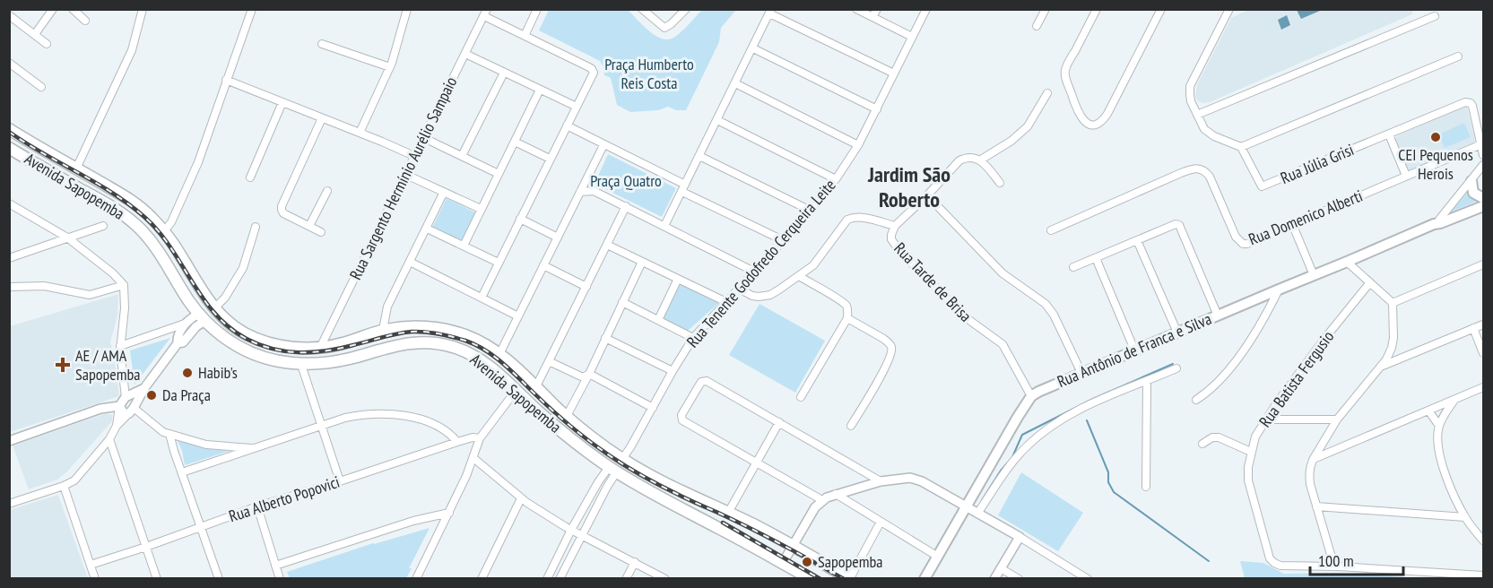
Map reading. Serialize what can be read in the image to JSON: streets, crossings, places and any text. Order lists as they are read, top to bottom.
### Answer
{
  "streets": {
    "main road": ["Avenida Sapopemba", "Rua Antônio de Franca e Silva"],
    "street": [
      "Rua Júlia Grisi",
      "Rua Sargento Hermínio Aurélio Sampaio",
      "Rua Domenico Alberti",
      "Rua Tenente Godofredo Cerqueira Leite",
      "Rua Tarde de Brisa",
      "Rua Batista Fergusio",
      "Rua Alberto Popovici"
    ]
  },
  "crossings": [
    ["Rua Júlia Grisi", "Rua Domenico Alberti"],
    ["Rua Sargento Hermínio Aurélio Sampaio", "Avenida Sapopemba"],
    ["Avenida Sapopemba", "Rua Tenente Godofredo Cerqueira Leite"],
    ["Rua Tarde de Brisa", "Rua Antônio de Franca e Silva"]
  ],
  "districts": ["Jardim São Roberto"],
  "parks": ["Praça Humberto Reis Costa", "Praça Quatro"],
  "places": {
    "other": [
      "CEI Pequenos Herois",
      "Habib's",
      "Da Praça",
      "Sapopemba"
    ],
    "health": ["AE / AMA Sapopemba"]
  },
  "scale_bar": "100 m"
}
